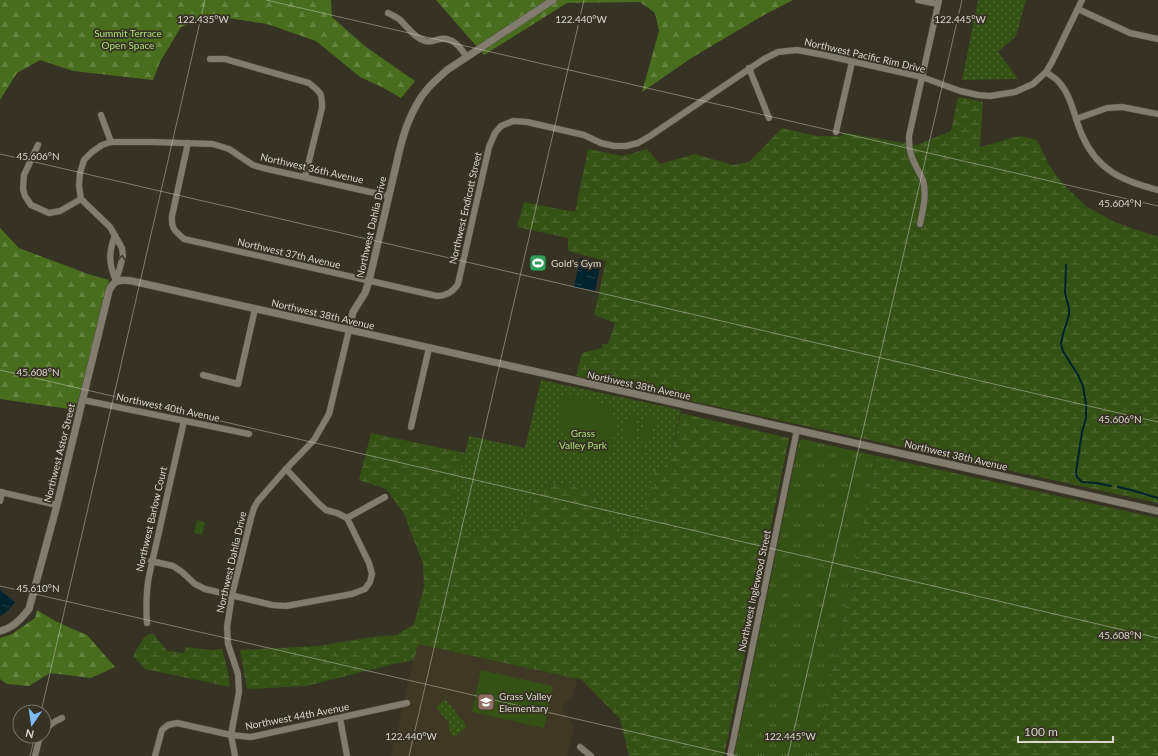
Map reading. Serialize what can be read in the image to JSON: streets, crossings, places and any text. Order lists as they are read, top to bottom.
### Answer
{
  "streets": {
    "street": [
      "Northwest Pacific Rim Drive",
      "Northwest 36th Avenue",
      "Northwest Endicott Street",
      "Northwest Dahlia Drive",
      "Northwest 37th Avenue",
      "Northwest 38th Avenue",
      "Northwest 40th Avenue",
      "Northwest Astor Street",
      "Northwest Barlow Court",
      "Northwest Inglewood Street",
      "Northwest 44th Avenue"
    ]
  },
  "crossings": [
    ["Northwest Pacific Rim Drive", "Northwest Endicott Street"],
    ["Northwest 36th Avenue", "Northwest Dahlia Drive"],
    ["Northwest 36th Avenue", "Northwest 37th Avenue"],
    ["Northwest Endicott Street", "Northwest 37th Avenue"],
    ["Northwest Dahlia Drive", "Northwest 37th Avenue"],
    ["Northwest Dahlia Drive", "Northwest 38th Avenue"],
    ["Northwest Dahlia Drive", "Northwest 44th Avenue"],
    ["Northwest 38th Avenue", "Northwest Astor Street"],
    ["Northwest 38th Avenue", "Northwest Inglewood Street"],
    ["Northwest 40th Avenue", "Northwest Astor Street"],
    ["Northwest 40th Avenue", "Northwest Barlow Court"]
  ],
  "parks": ["Summit Terrace Open Space", "Grass Valley Park"],
  "places": {
    "sports": ["Gold's Gym"],
    "school or university": ["Grass Valley Elementary"]
  },
  "scale_bar": "100 m",
  "north": "bottom",
  "coordinates": [
    "122.435°W",
    "122.440°W",
    "122.445°W",
    "45.606°N",
    "45.604°N",
    "45.608°N",
    "45.610°N"
  ]
}
